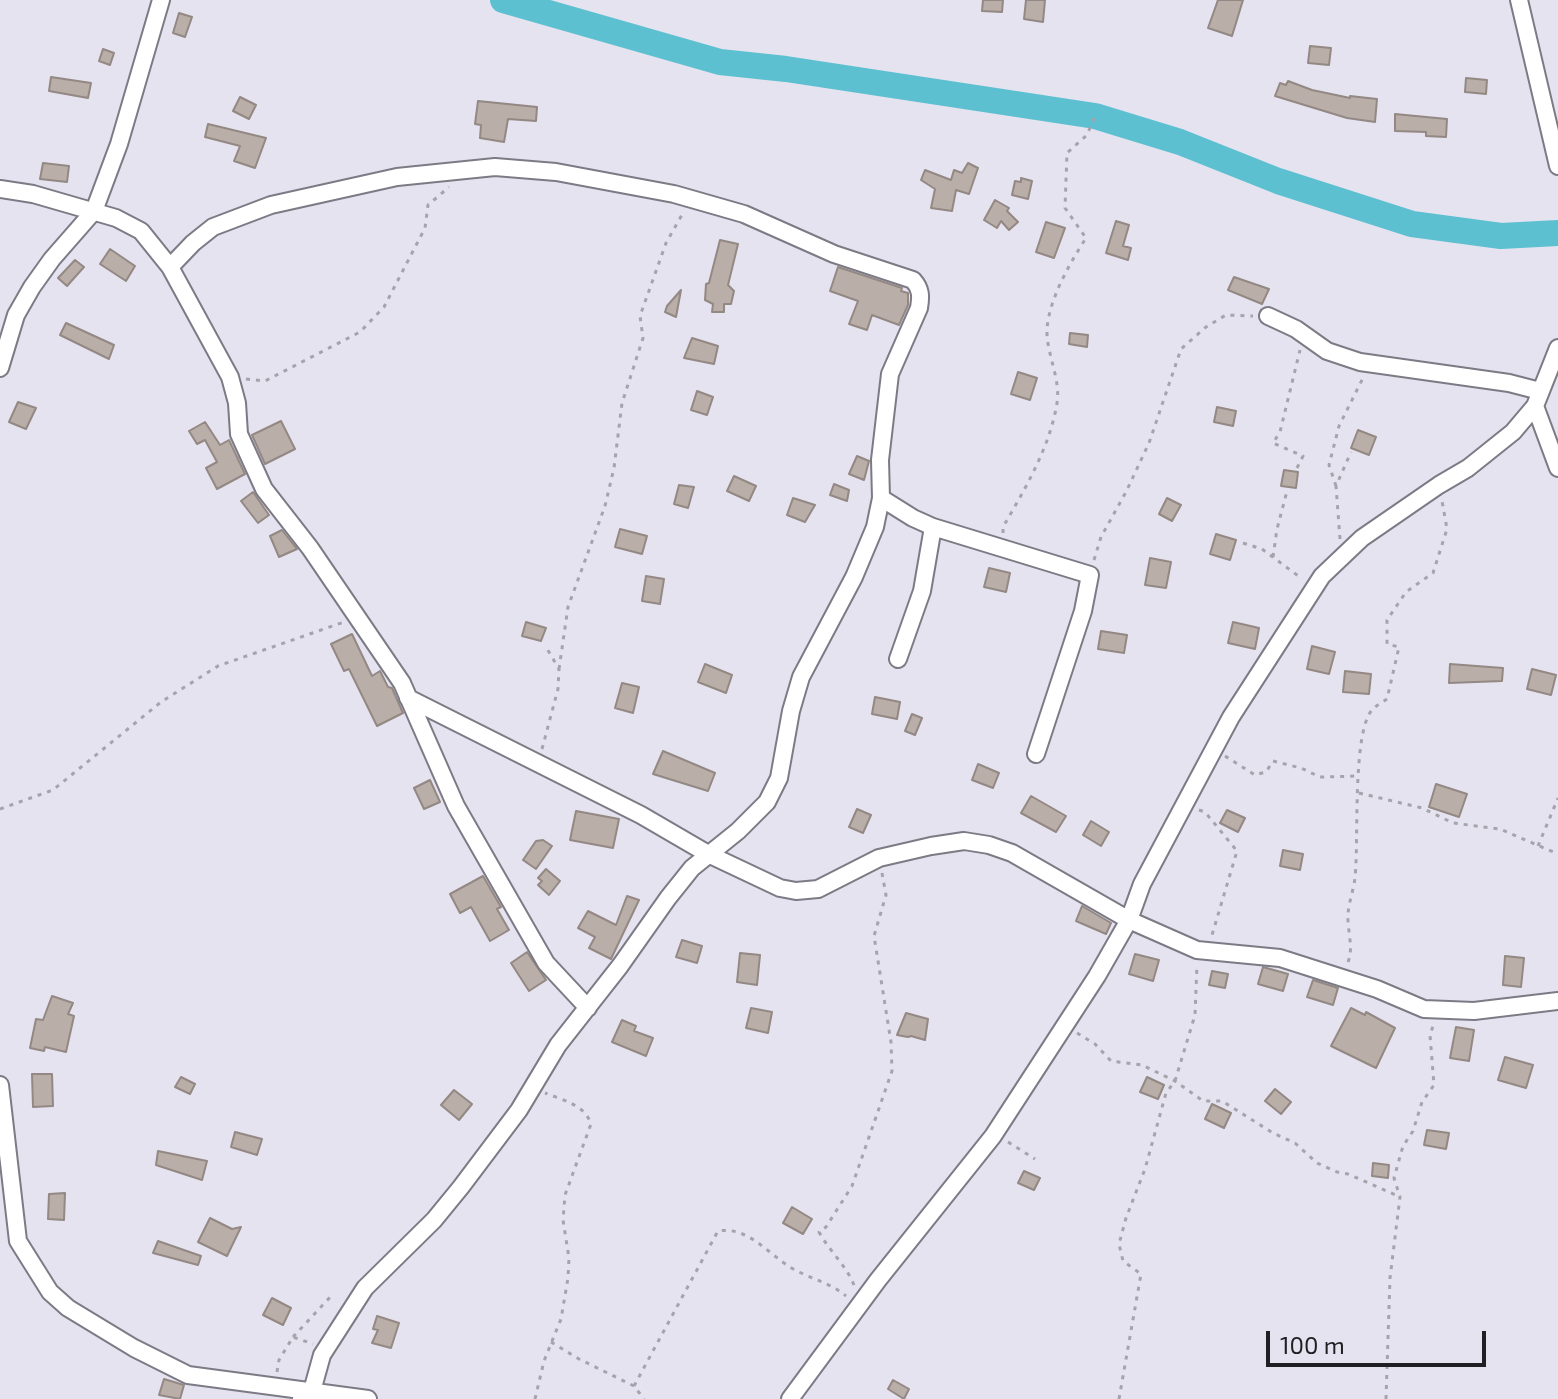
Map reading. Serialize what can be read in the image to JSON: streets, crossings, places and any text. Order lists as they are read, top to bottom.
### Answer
{
  "scale_bar": "100 m"
}
